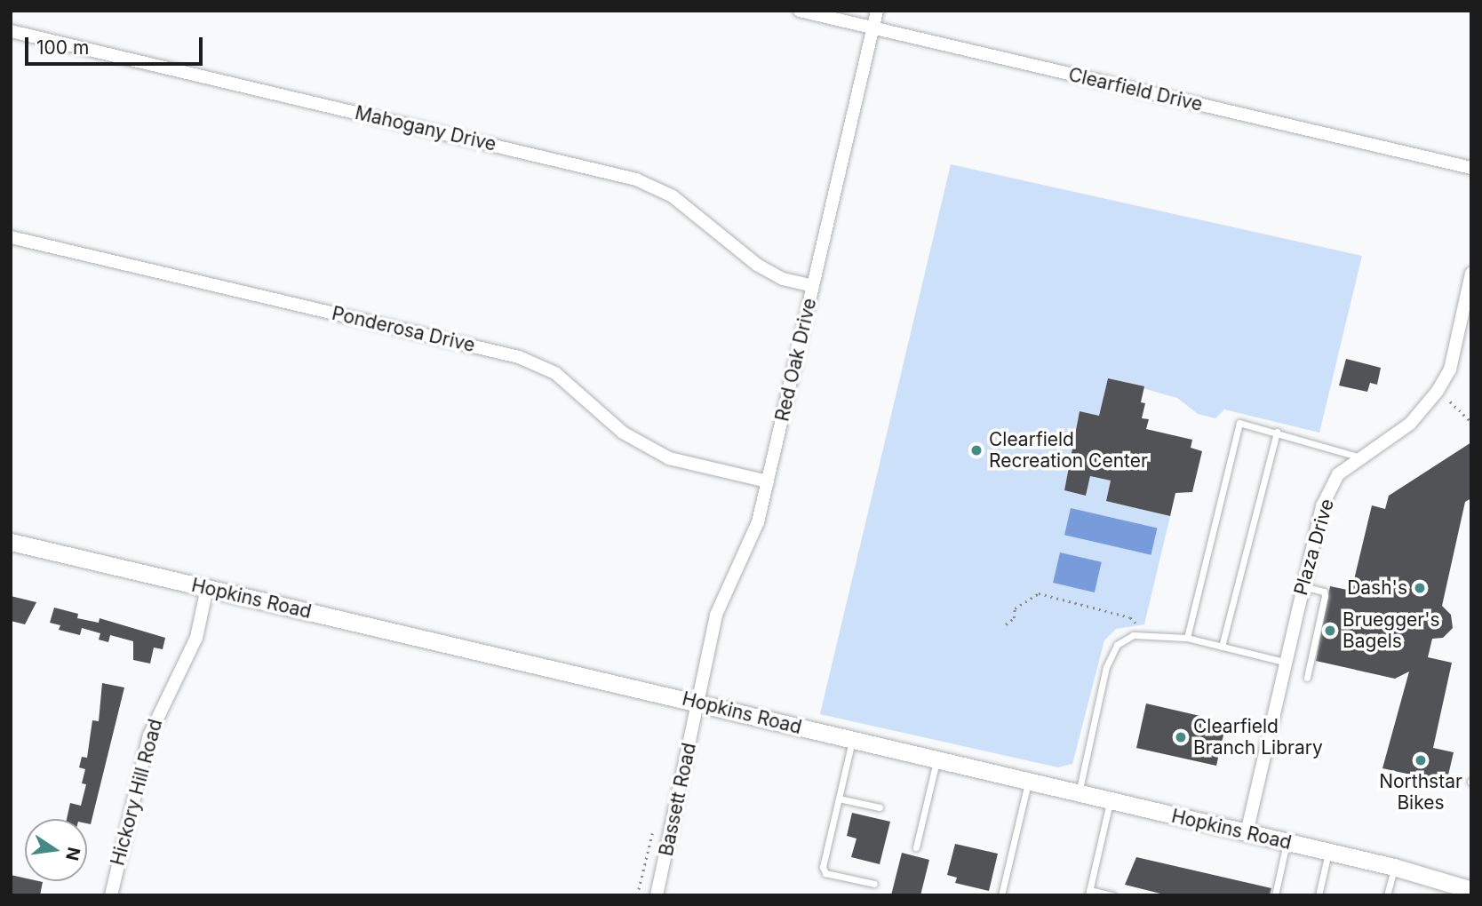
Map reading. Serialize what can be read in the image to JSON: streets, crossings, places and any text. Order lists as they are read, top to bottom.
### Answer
{
  "streets": {
    "street": [
      "Clearfield Drive",
      "Mahogany Drive",
      "Ponderosa Drive",
      "Red Oak Drive",
      "Plaza Drive",
      "Hopkins Road",
      "Hickory Hill Road",
      "Bassett Road"
    ]
  },
  "crossings": [
    ["Clearfield Drive", "Red Oak Drive"],
    ["Mahogany Drive", "Red Oak Drive"],
    ["Ponderosa Drive", "Red Oak Drive"],
    ["Red Oak Drive", "Hopkins Road"],
    ["Red Oak Drive", "Bassett Road"],
    ["Plaza Drive", "Hopkins Road"],
    ["Hopkins Road", "Hickory Hill Road"],
    ["Hopkins Road", "Bassett Road"]
  ],
  "places": [
    "Clearfield Recreation Center",
    "Dash's",
    "Bruegger's Bagels",
    "Clearfield Branch Library",
    "Northstar Bikes"
  ],
  "scale_bar": "100 m",
  "north": "right"
}
